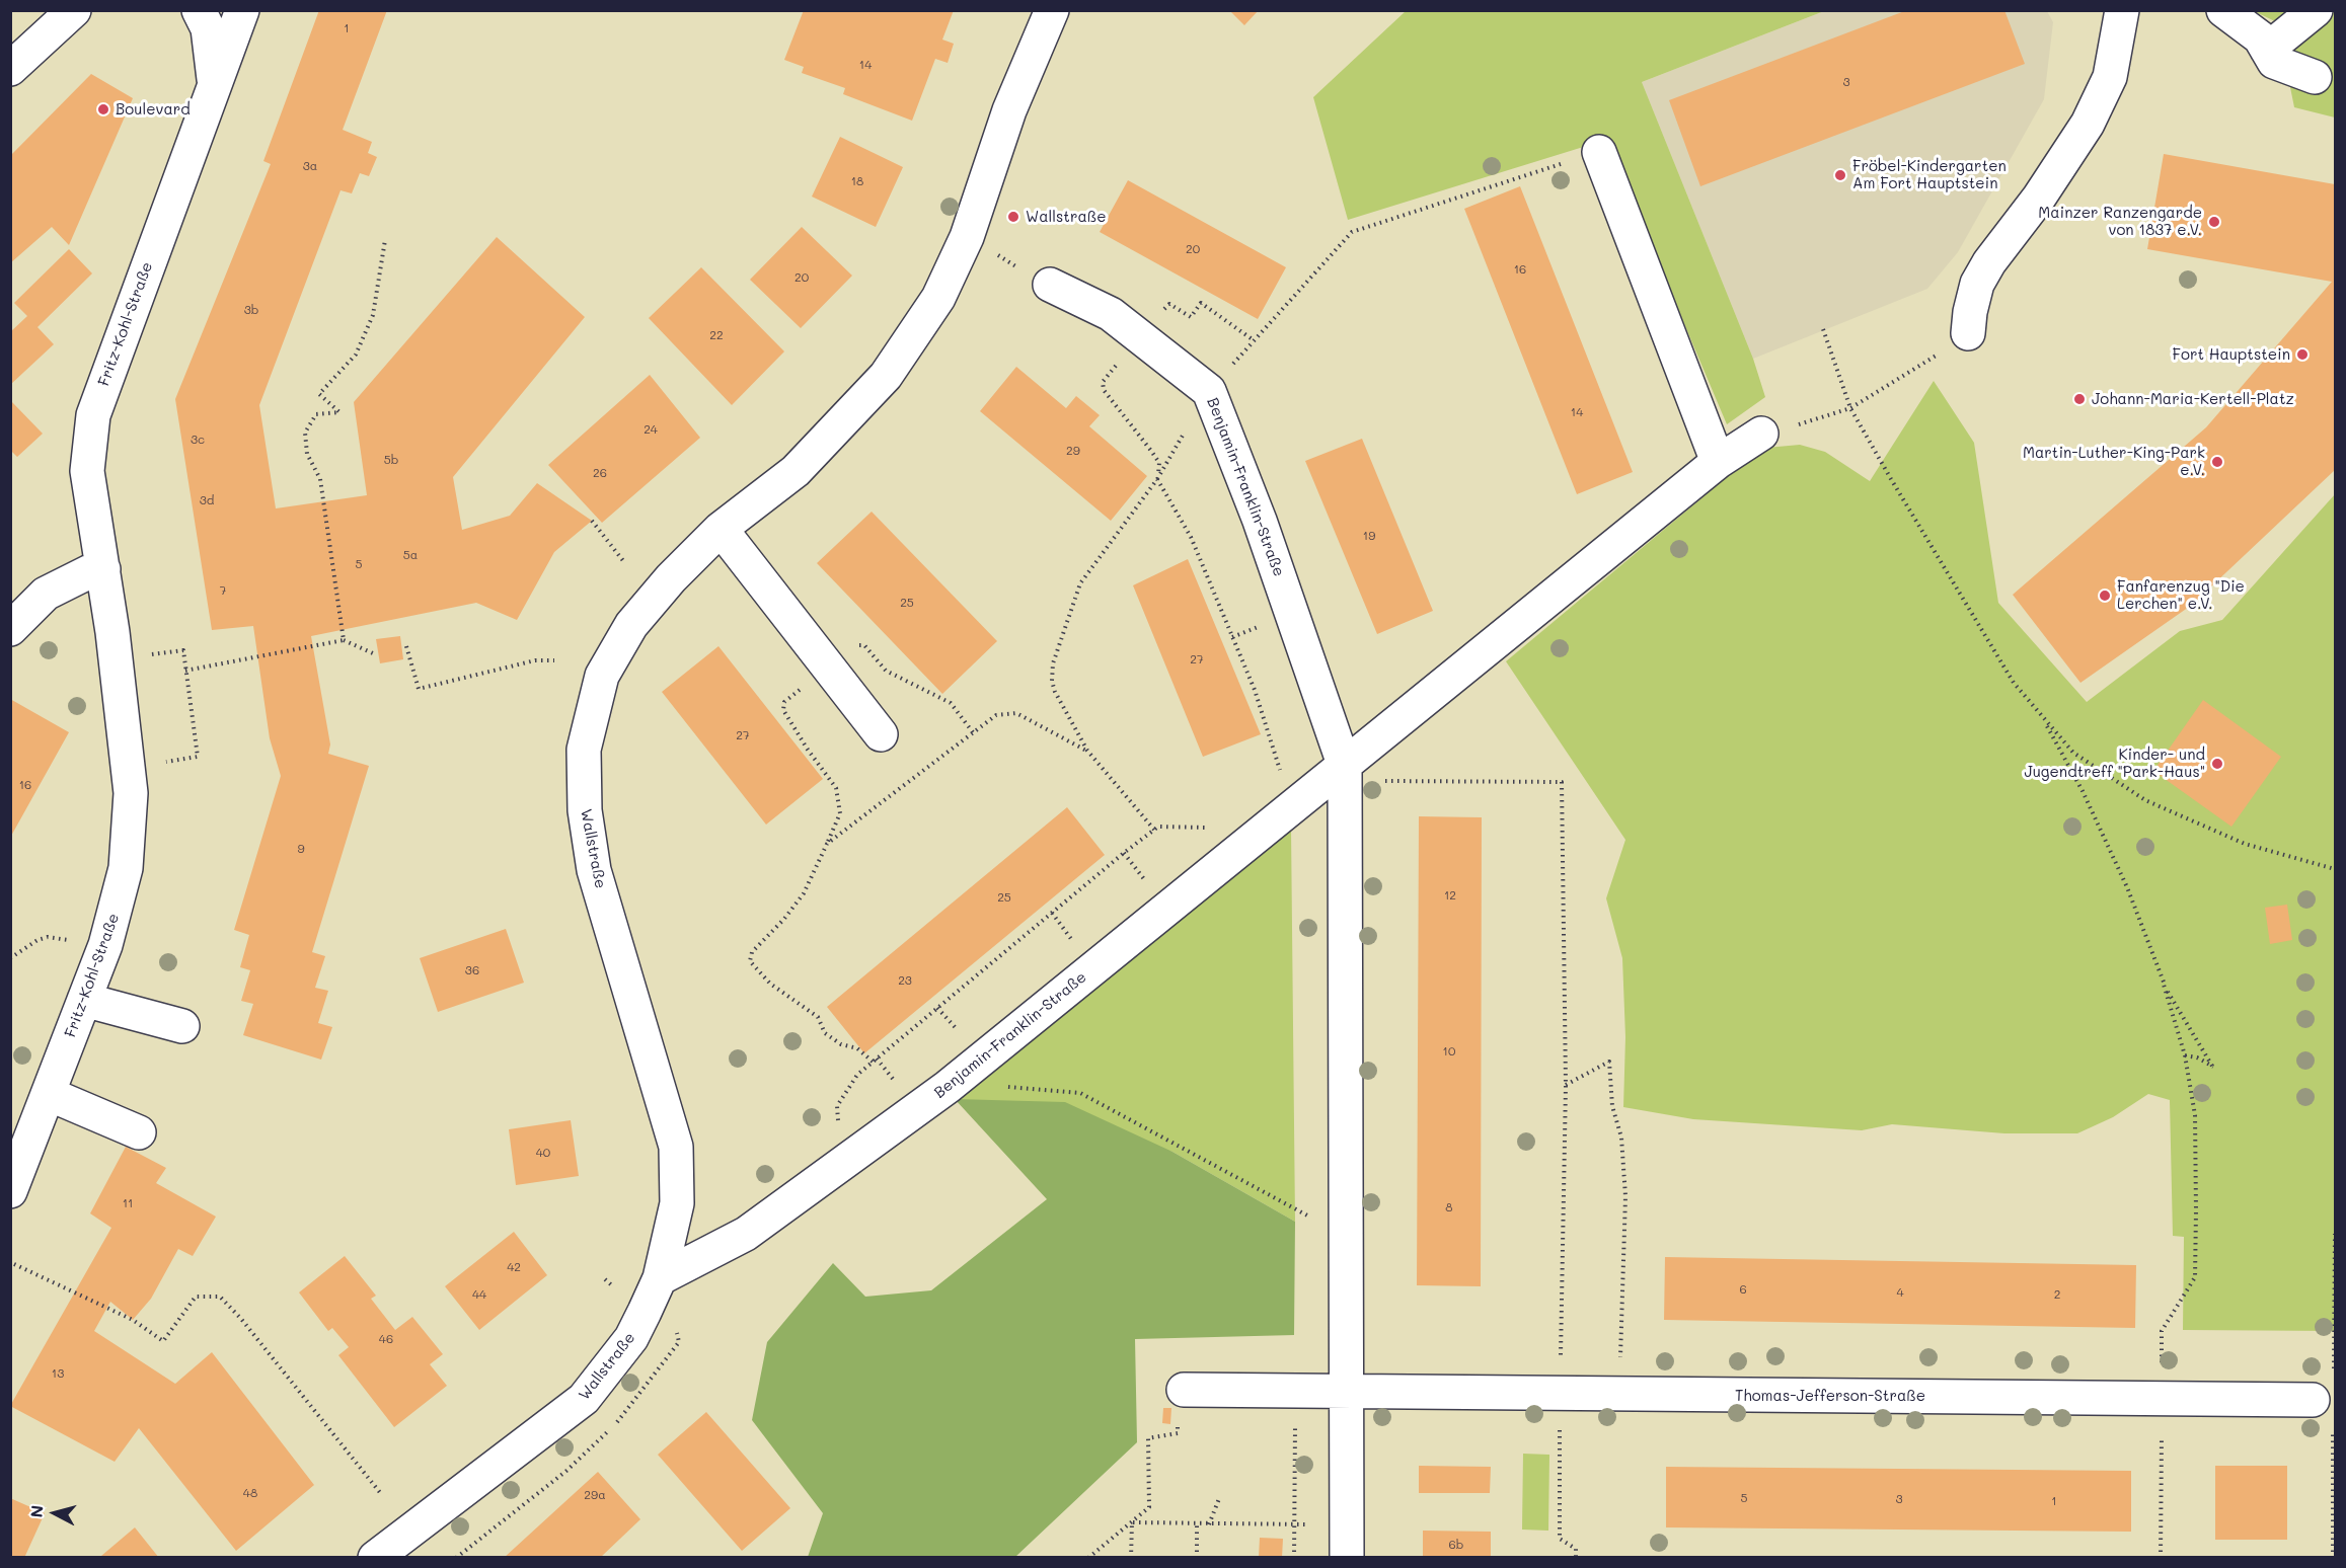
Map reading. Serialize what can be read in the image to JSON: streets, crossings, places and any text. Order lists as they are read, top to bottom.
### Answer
{
  "streets": {
    "street": [
      "Fritz-Kohl-Straße",
      "Benjamin-Franklin-Straße",
      "Wallstraße",
      "Thomas-Jefferson-Straße"
    ]
  },
  "crossings": [
    ["Benjamin-Franklin-Straße", "Wallstraße"],
    ["Benjamin-Franklin-Straße", "Thomas-Jefferson-Straße"]
  ],
  "places": [
    "Boulevard",
    "Fröbel-Kindergarten Am Fort Hauptstein",
    "Wallstraße",
    "Mainzer Ranzengarde von 1837 e.V.",
    "Fort Hauptstein",
    "Johann-Maria-Kertell-Platz",
    "Martin-Luther-King-Park e.V.",
    "Fanfarenzug \"Die Lerchen\" e.V.",
    "Kinder- und Jugendtreff \"Park-Haus\""
  ],
  "house_numbers": [
    "1",
    "14",
    "3",
    "3a",
    "18",
    "20",
    "16",
    "20",
    "3b",
    "22",
    "14",
    "24",
    "3c",
    "29",
    "5b",
    "26",
    "3d",
    "19",
    "5a",
    "5",
    "7",
    "25",
    "27",
    "27",
    "16",
    "9",
    "12",
    "25",
    "36",
    "23",
    "10",
    "40",
    "11",
    "8",
    "42",
    "6",
    "4",
    "44",
    "2",
    "46",
    "13",
    "48",
    "29a",
    "5",
    "3",
    "1",
    "6b"
  ],
  "north": "left"
}
